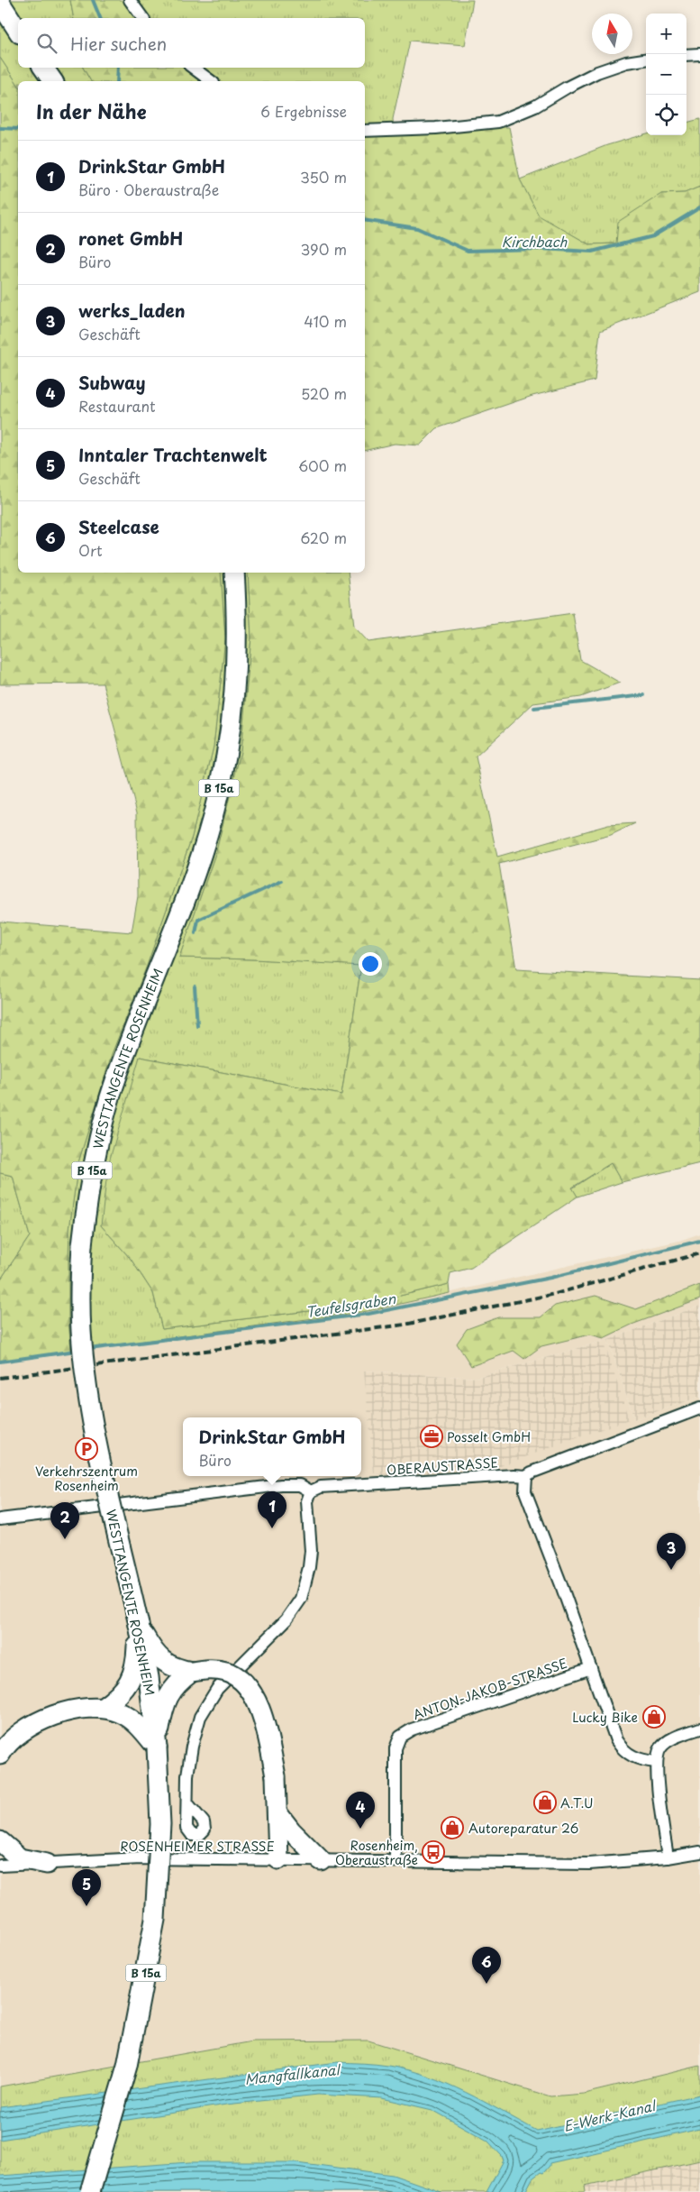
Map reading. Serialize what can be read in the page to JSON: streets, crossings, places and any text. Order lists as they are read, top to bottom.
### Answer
{
  "streets": {
    "highway": ["B 15a", "WESTTANGENTE ROSENHEIM"],
    "street": ["OBERAUSTRASSE", "ANTON-JAKOB-STRASSE", "ROSENHEIMER STRASSE"]
  },
  "crossings": [
    ["ANTON-JAKOB-STRASSE", "ROSENHEIMER STRASSE"]
  ],
  "water": [
    "Kirchbach",
    "Teufelsgraben",
    "Mangfallkanal",
    "E-Werk-Kanal"
  ],
  "places": {
    "office": ["Posselt GmbH"],
    "parking": ["Verkehrszentrum Rosenheim"],
    "shop": ["Lucky Bike", "A.T.U", "Autoreparatur 26"],
    "bus stop": ["Rosenheim, Oberaustraße"]
  },
  "north": "top",
  "page": {
    "map_buttons": ["+", "−"],
    "search": "Hier suchen",
    "heading": ["In der Nähe", "6 Ergebnisse"],
    "list": [
      {
        "mark": "1",
        "name": "DrinkStar GmbH",
        "note": "Büro · Oberaustraße",
        "value": "350 m"
      },
      {
        "mark": "2",
        "name": "ronet GmbH",
        "note": "Büro",
        "value": "390 m"
      },
      {
        "mark": "3",
        "name": "werks_laden",
        "note": "Geschäft",
        "value": "410 m"
      },
      {
        "mark": "4",
        "name": "Subway",
        "note": "Restaurant",
        "value": "520 m"
      },
      {
        "mark": "5",
        "name": "Inntaler Trachtenwelt",
        "note": "Geschäft",
        "value": "600 m"
      },
      {
        "mark": "6",
        "name": "Steelcase",
        "note": "Ort",
        "value": "620 m"
      }
    ],
    "popup": ["DrinkStar GmbH", "Büro"],
    "pins": [
      "1",
      "2",
      "3",
      "4",
      "5",
      "6"
    ]
  }
}
